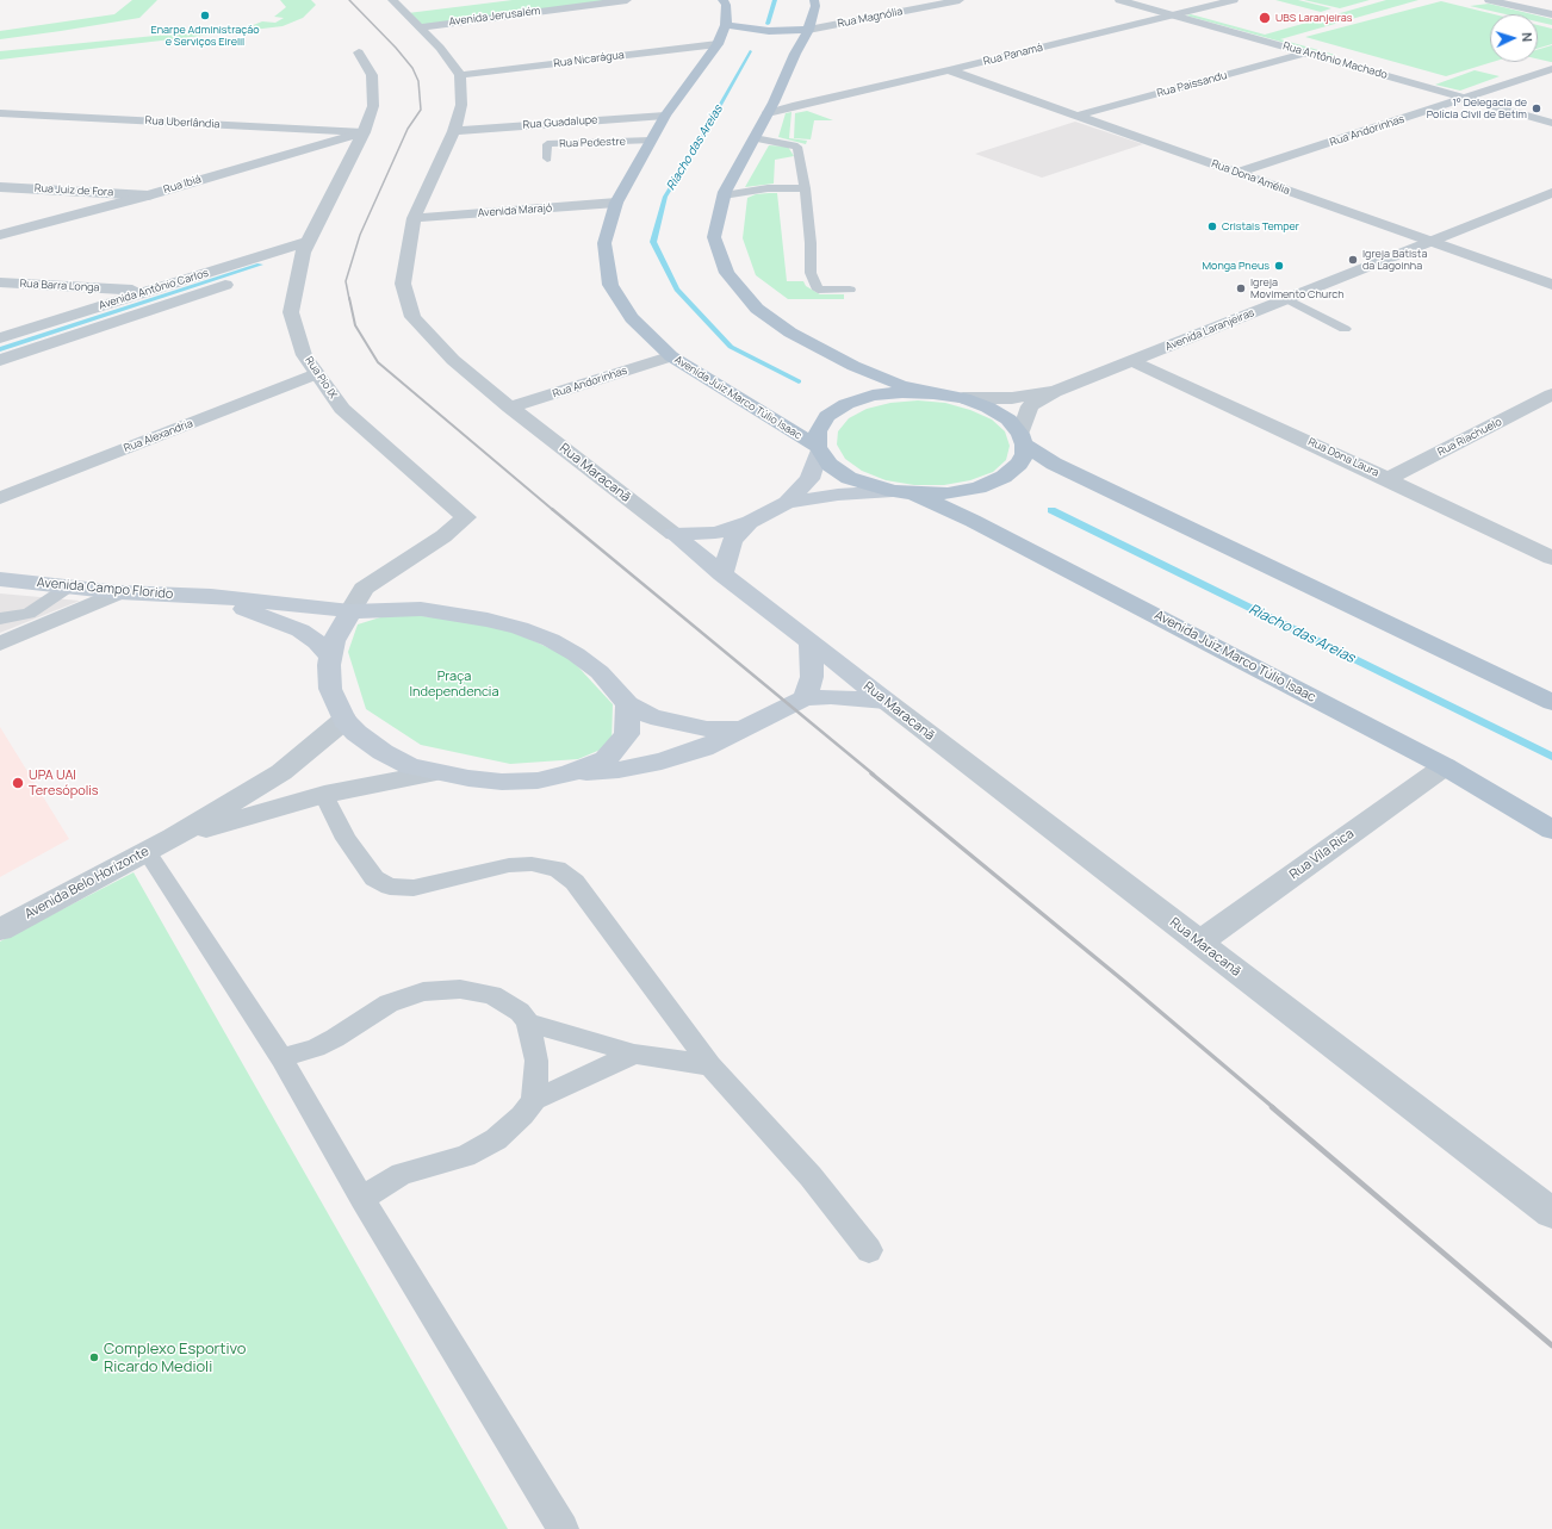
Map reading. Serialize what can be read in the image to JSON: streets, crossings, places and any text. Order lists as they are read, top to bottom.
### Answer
{
  "streets": {
    "main road": ["Avenida Juiz Marco Túlio Isaac", "Rua Maracanã", "Avenida Campo Florido"],
    "street": [
      "Avenida Jerusalém",
      "Rua Magnólia",
      "Rua Panamá",
      "Rua Nicarágua",
      "Rua Antônio Machado",
      "Rua Paissandu",
      "Rua Uberlândia",
      "Rua Guadalupe",
      "Rua Andorinhas",
      "Rua Dona Amélia",
      "Rua Ibiá",
      "Rua Juiz de Fora",
      "Avenida Marajó",
      "Rua Barra Longa",
      "Avenida Antônio Carlos",
      "Avenida Laranjeiras",
      "Rua Pio IX",
      "Rua Alexandria",
      "Rua Riachuelo",
      "Rua Dona Laura",
      "Rua Vila Rica",
      "Avenida Belo Horizonte"
    ],
    "lane": ["Rua Pedestre"]
  },
  "crossings": [
    ["Rua Panamá", "Rua Antônio Machado"],
    ["Rua Panamá", "Rua Dona Amélia"],
    ["Rua Nicarágua", "Avenida Juiz Marco Túlio Isaac"],
    ["Rua Nicarágua", "Rua Maracanã"],
    ["Rua Antônio Machado", "Rua Paissandu"],
    ["Rua Antônio Machado", "Rua Andorinhas"],
    ["Rua Paissandu", "Rua Dona Amélia"],
    ["Rua Uberlândia", "Rua Ibiá"],
    ["Rua Uberlândia", "Rua Pio IX"],
    ["Rua Guadalupe", "Avenida Juiz Marco Túlio Isaac"],
    ["Rua Guadalupe", "Rua Maracanã"],
    ["Rua Andorinhas", "Rua Dona Amélia"],
    ["Rua Andorinhas", "Avenida Juiz Marco Túlio Isaac"],
    ["Rua Andorinhas", "Rua Maracanã"],
    ["Rua Pedestre", "Avenida Juiz Marco Túlio Isaac"],
    ["Rua Dona Amélia", "Avenida Laranjeiras"],
    ["Rua Ibiá", "Rua Juiz de Fora"],
    ["Rua Ibiá", "Rua Pio IX"],
    ["Avenida Marajó", "Avenida Juiz Marco Túlio Isaac"],
    ["Avenida Marajó", "Rua Maracanã"],
    ["Rua Barra Longa", "Avenida Antônio Carlos"],
    ["Avenida Antônio Carlos", "Rua Pio IX"],
    ["Avenida Laranjeiras", "Rua Dona Laura"],
    ["Rua Pio IX", "Rua Alexandria"],
    ["Avenida Juiz Marco Túlio Isaac", "Rua Vila Rica"],
    ["Rua Riachuelo", "Rua Dona Laura"],
    ["Rua Maracanã", "Rua Vila Rica"]
  ],
  "water": ["Riacho das Areias"],
  "parks": ["Praça Independencia"],
  "places": [
    "Enarpe Administração e Serviços EireliI",
    "UBS Laranjeiras",
    "1° Delegacia de Polícia Civil de Betim",
    "Cristais Temper",
    "Igreja Batista da Lagoinha",
    "Monga Pneus",
    "Igreja Movimento Church",
    "UPA UAI Teresópolis",
    "Complexo Esportivo Ricardo Medioli"
  ],
  "north": "right"
}
